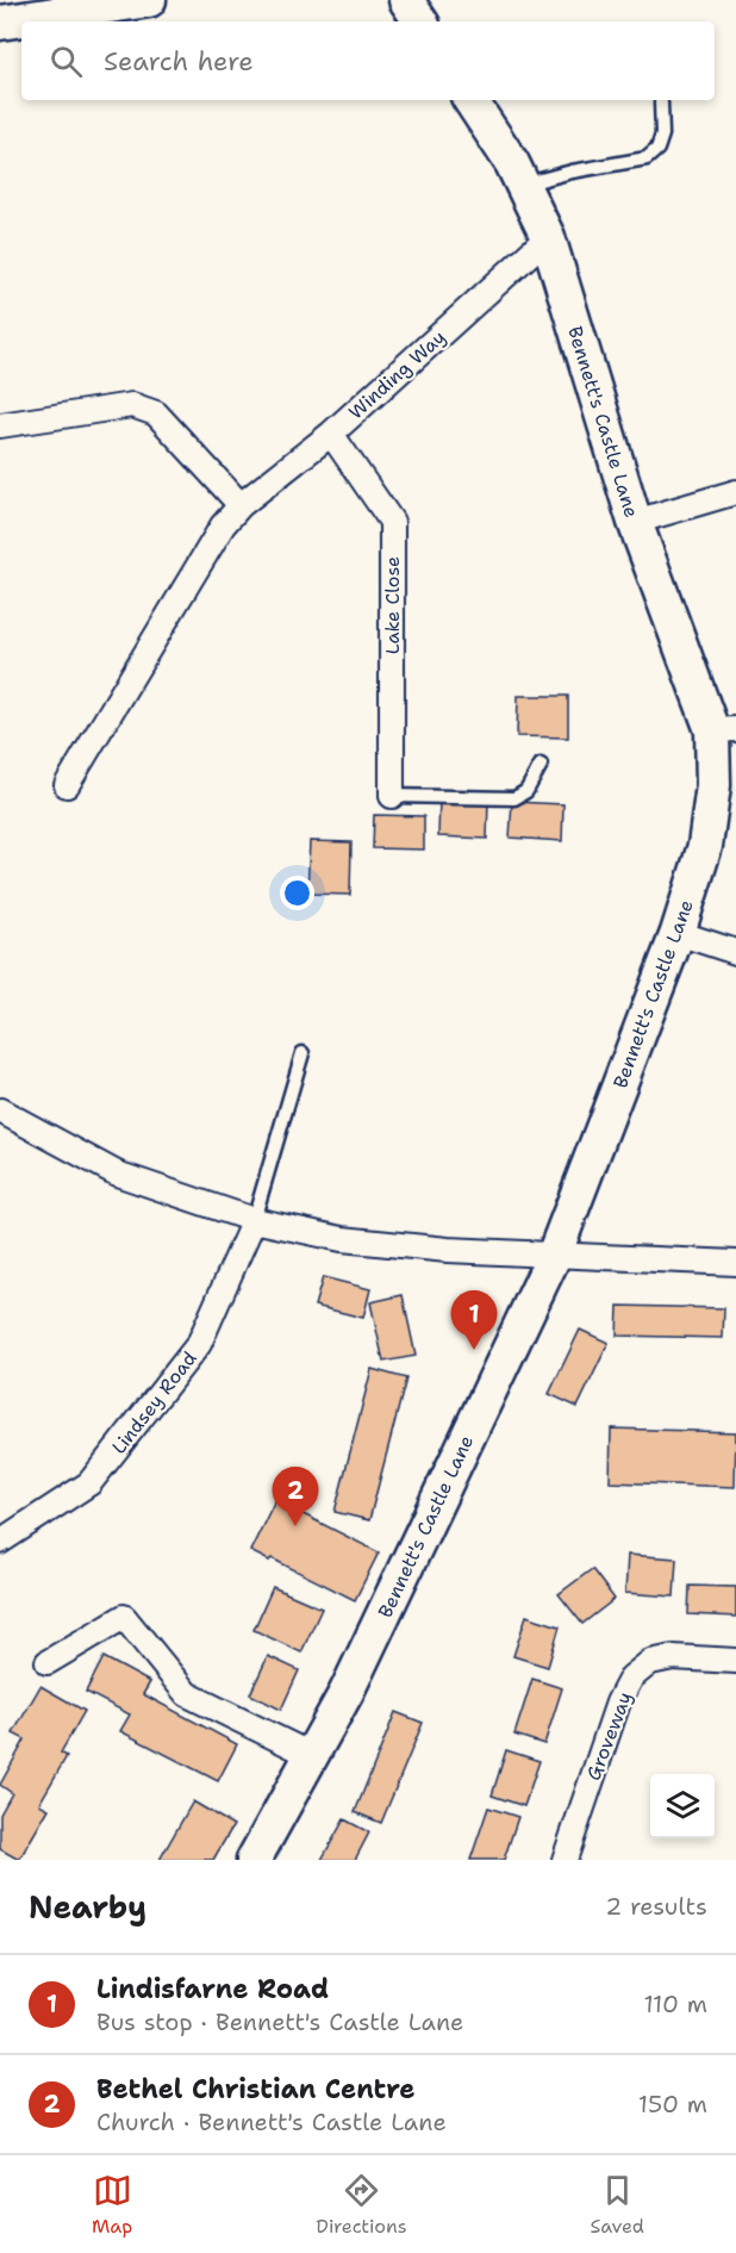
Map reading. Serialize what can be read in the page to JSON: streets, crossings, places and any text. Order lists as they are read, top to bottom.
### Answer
{
  "streets": {
    "main road": ["Bennett's Castle Lane"],
    "street": [
      "Winding Way",
      "Lake Close",
      "Lindsey Road",
      "Groveway"
    ]
  },
  "crossings": [
    ["Winding Way", "Bennett's Castle Lane"],
    ["Winding Way", "Lake Close"]
  ],
  "page": {
    "search": "Search here",
    "pins": ["1", "2"],
    "heading": ["Nearby", "2 results"],
    "list": [
      {
        "mark": "1",
        "name": "Lindisfarne Road",
        "note": "Bus stop · Bennett's Castle Lane",
        "value": "110 m"
      },
      {
        "mark": "2",
        "name": "Bethel Christian Centre",
        "note": "Church · Bennett's Castle Lane",
        "value": "150 m"
      }
    ],
    "nav": ["Map", "Directions", "Saved"]
  }
}
